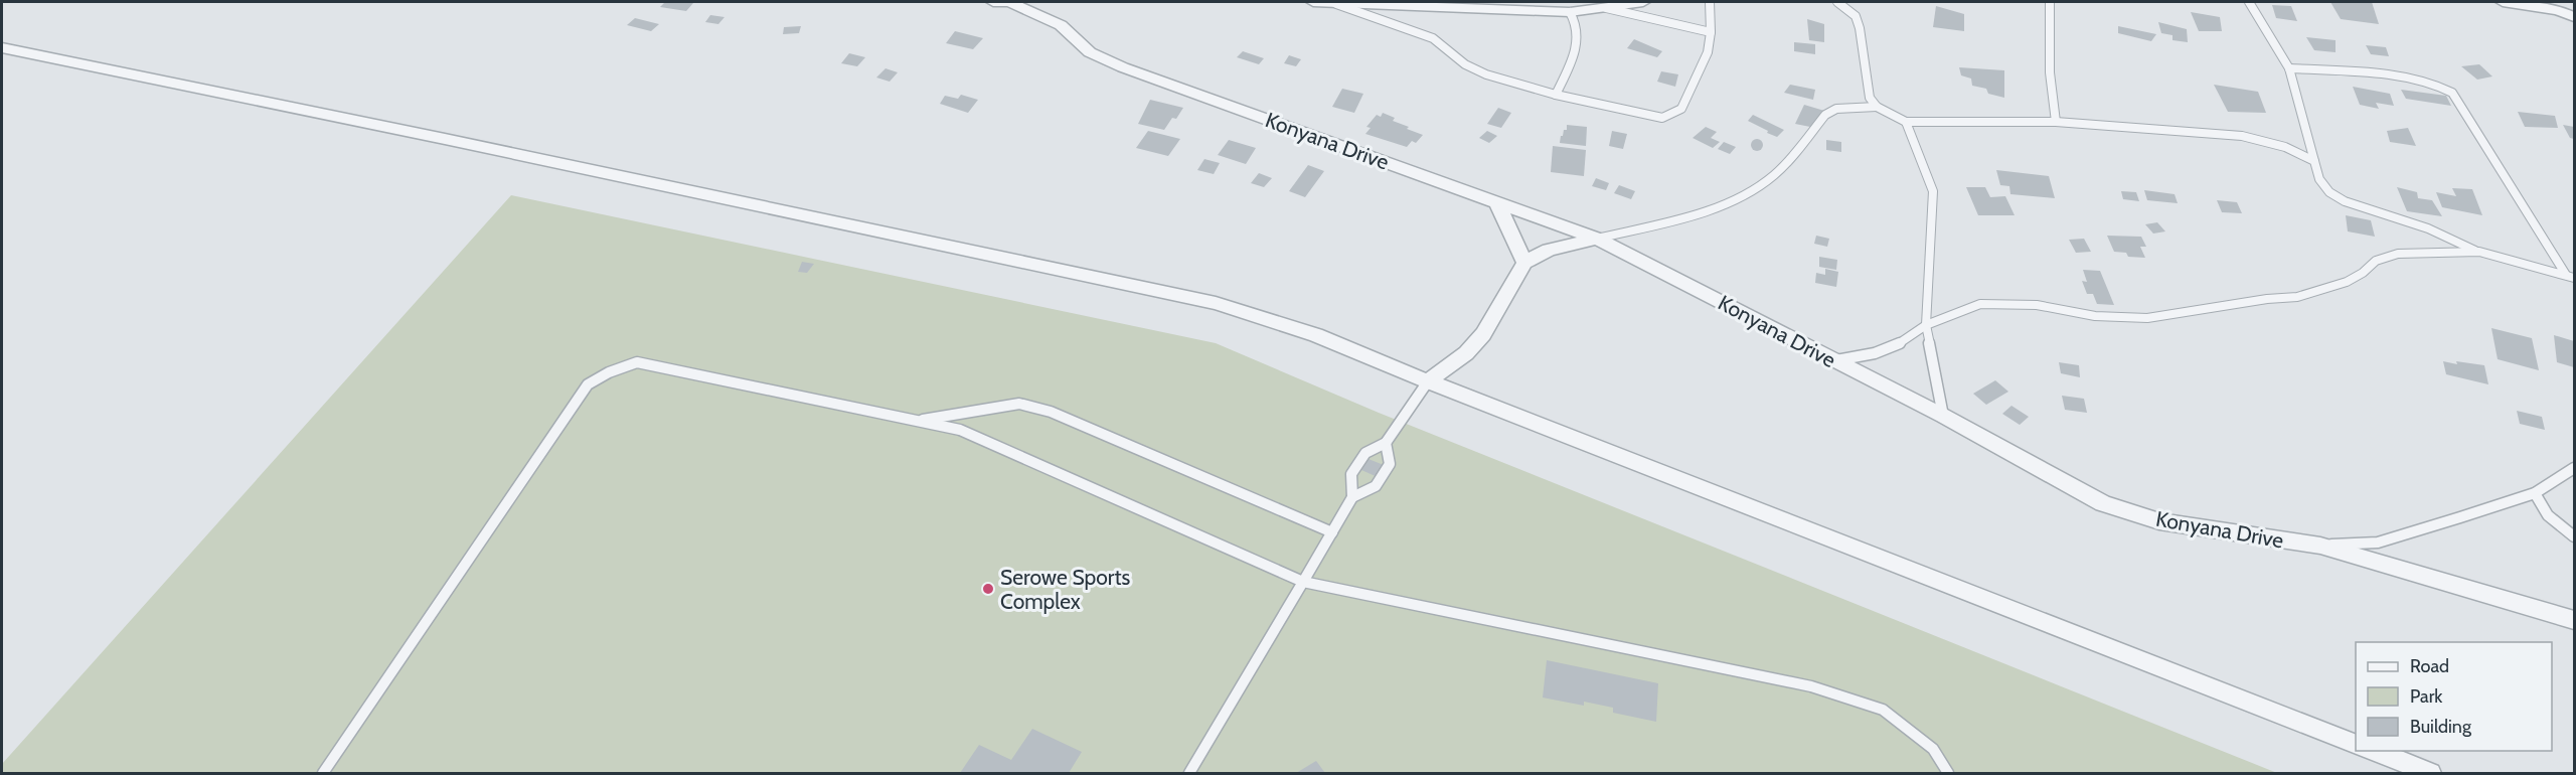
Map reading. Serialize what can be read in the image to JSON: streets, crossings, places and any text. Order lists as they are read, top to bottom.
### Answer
{
  "streets": {
    "street": ["Konyana Drive"]
  },
  "places": ["Serowe Sports Complex"],
  "legend": ["Road", "Park", "Building"]
}
